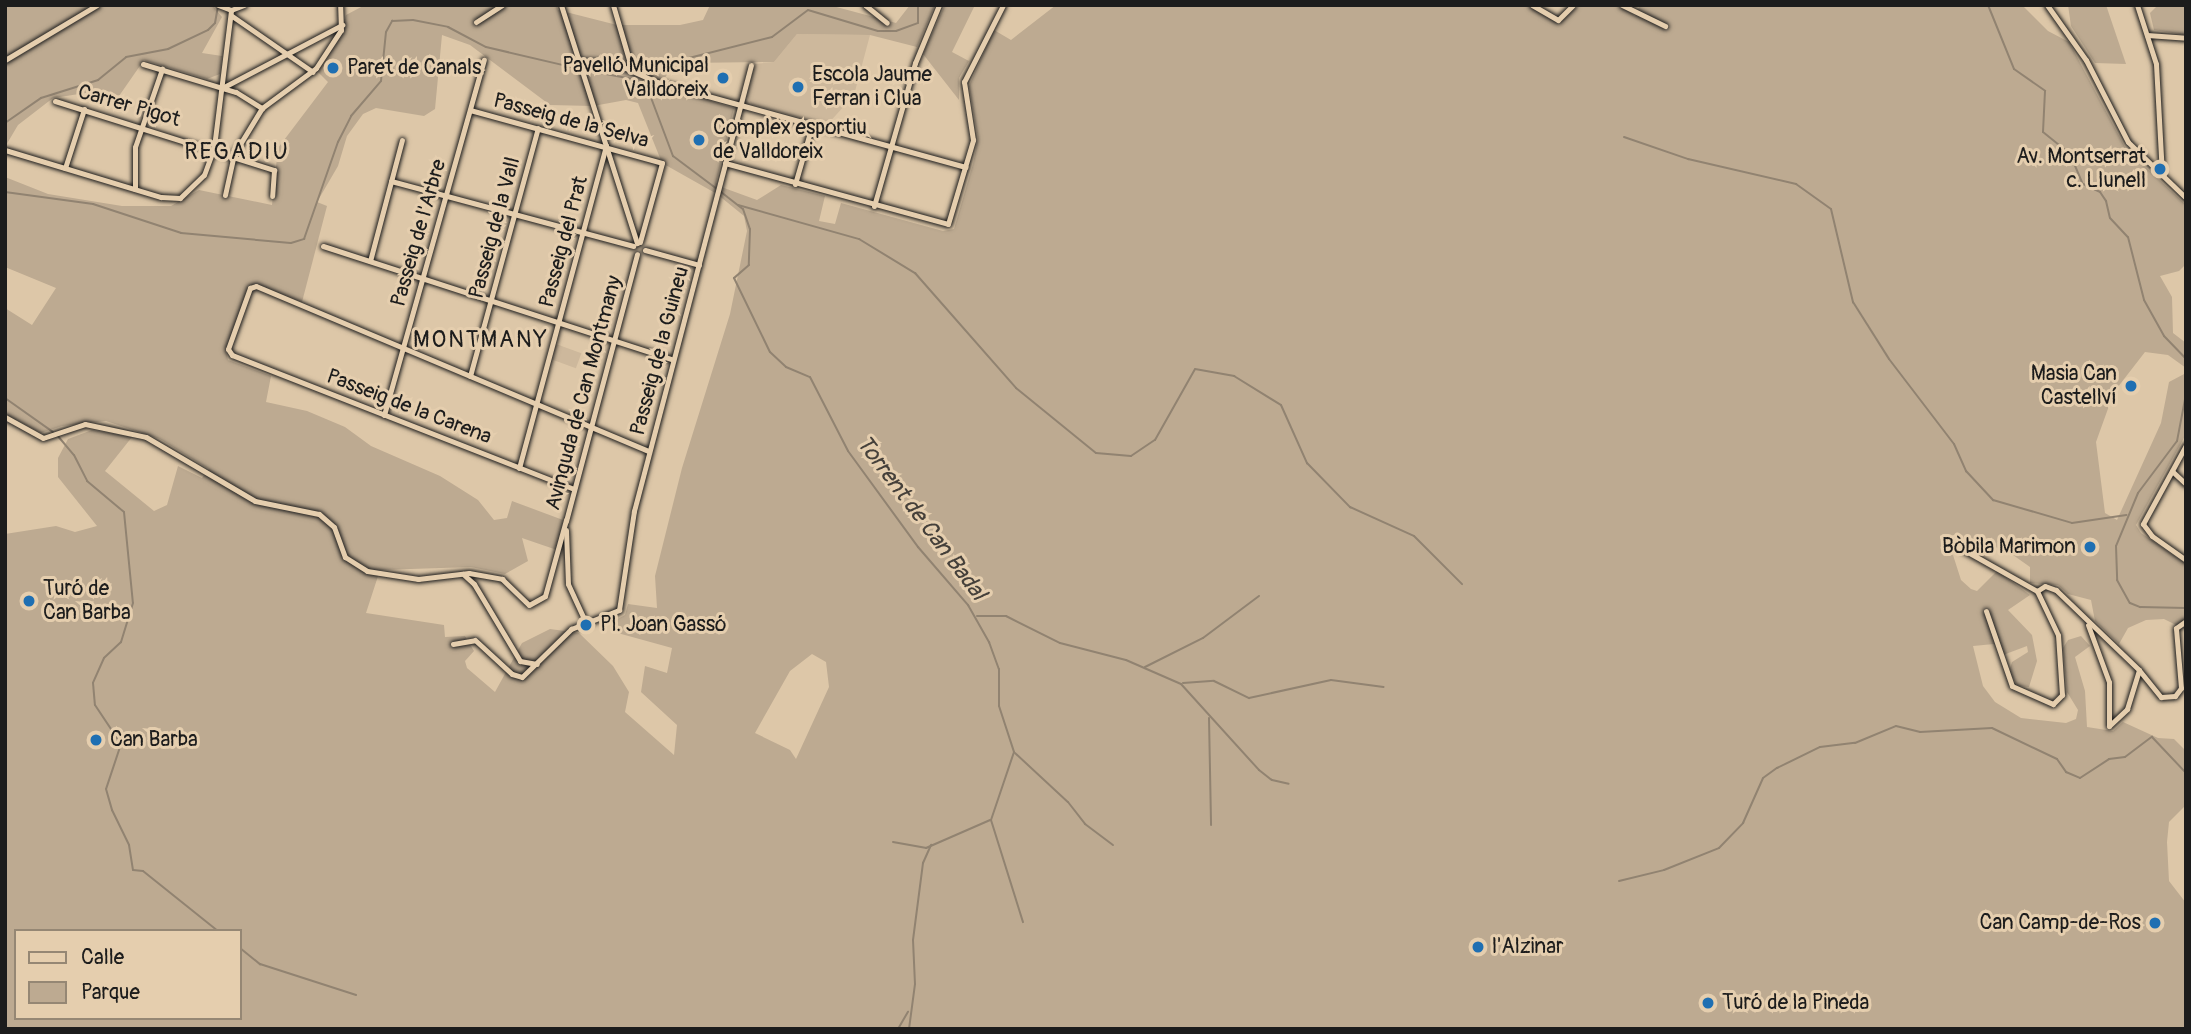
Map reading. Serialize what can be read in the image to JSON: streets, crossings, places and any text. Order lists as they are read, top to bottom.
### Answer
{
  "streets": {
    "street": [
      "Carrer Pigot",
      "Passeig de la Selva",
      "Passeig de la Vall",
      "Passeig de l'Arbre",
      "Passeig del Prat",
      "Passeig de la Guineu",
      "Avinguda de Can Montmany",
      "Passeig de la Carena"
    ]
  },
  "crossings": [
    ["Passeig de la Selva", "Passeig de la Vall"],
    ["Passeig de la Selva", "Passeig de l'Arbre"],
    ["Passeig de la Selva", "Passeig del Prat"],
    ["Passeig de l'Arbre", "Passeig de la Carena"],
    ["Passeig del Prat", "Passeig de la Carena"],
    ["Passeig de la Guineu", "Avinguda de Can Montmany"],
    ["Avinguda de Can Montmany", "Passeig de la Carena"]
  ],
  "districts": ["REGADIU", "MONTMANY"],
  "water": ["Torrent de Can Badal"],
  "places": [
    "Paret de Canals",
    "Pavelló Municipal Valldoreix",
    "Escola Jaume Ferran i Clua",
    "Complex esportiu de Valldoreix",
    "Av. Montserrat c. Llunell",
    "Masia Can Castellví",
    "Bòbila Marimon",
    "Turó de Can Barba",
    "Pl. Joan Gassó",
    "Can Barba",
    "Can Camp-de-Ros",
    "l'Alzinar",
    "Turó de la Pineda"
  ],
  "legend": ["Calle", "Parque"]
}
